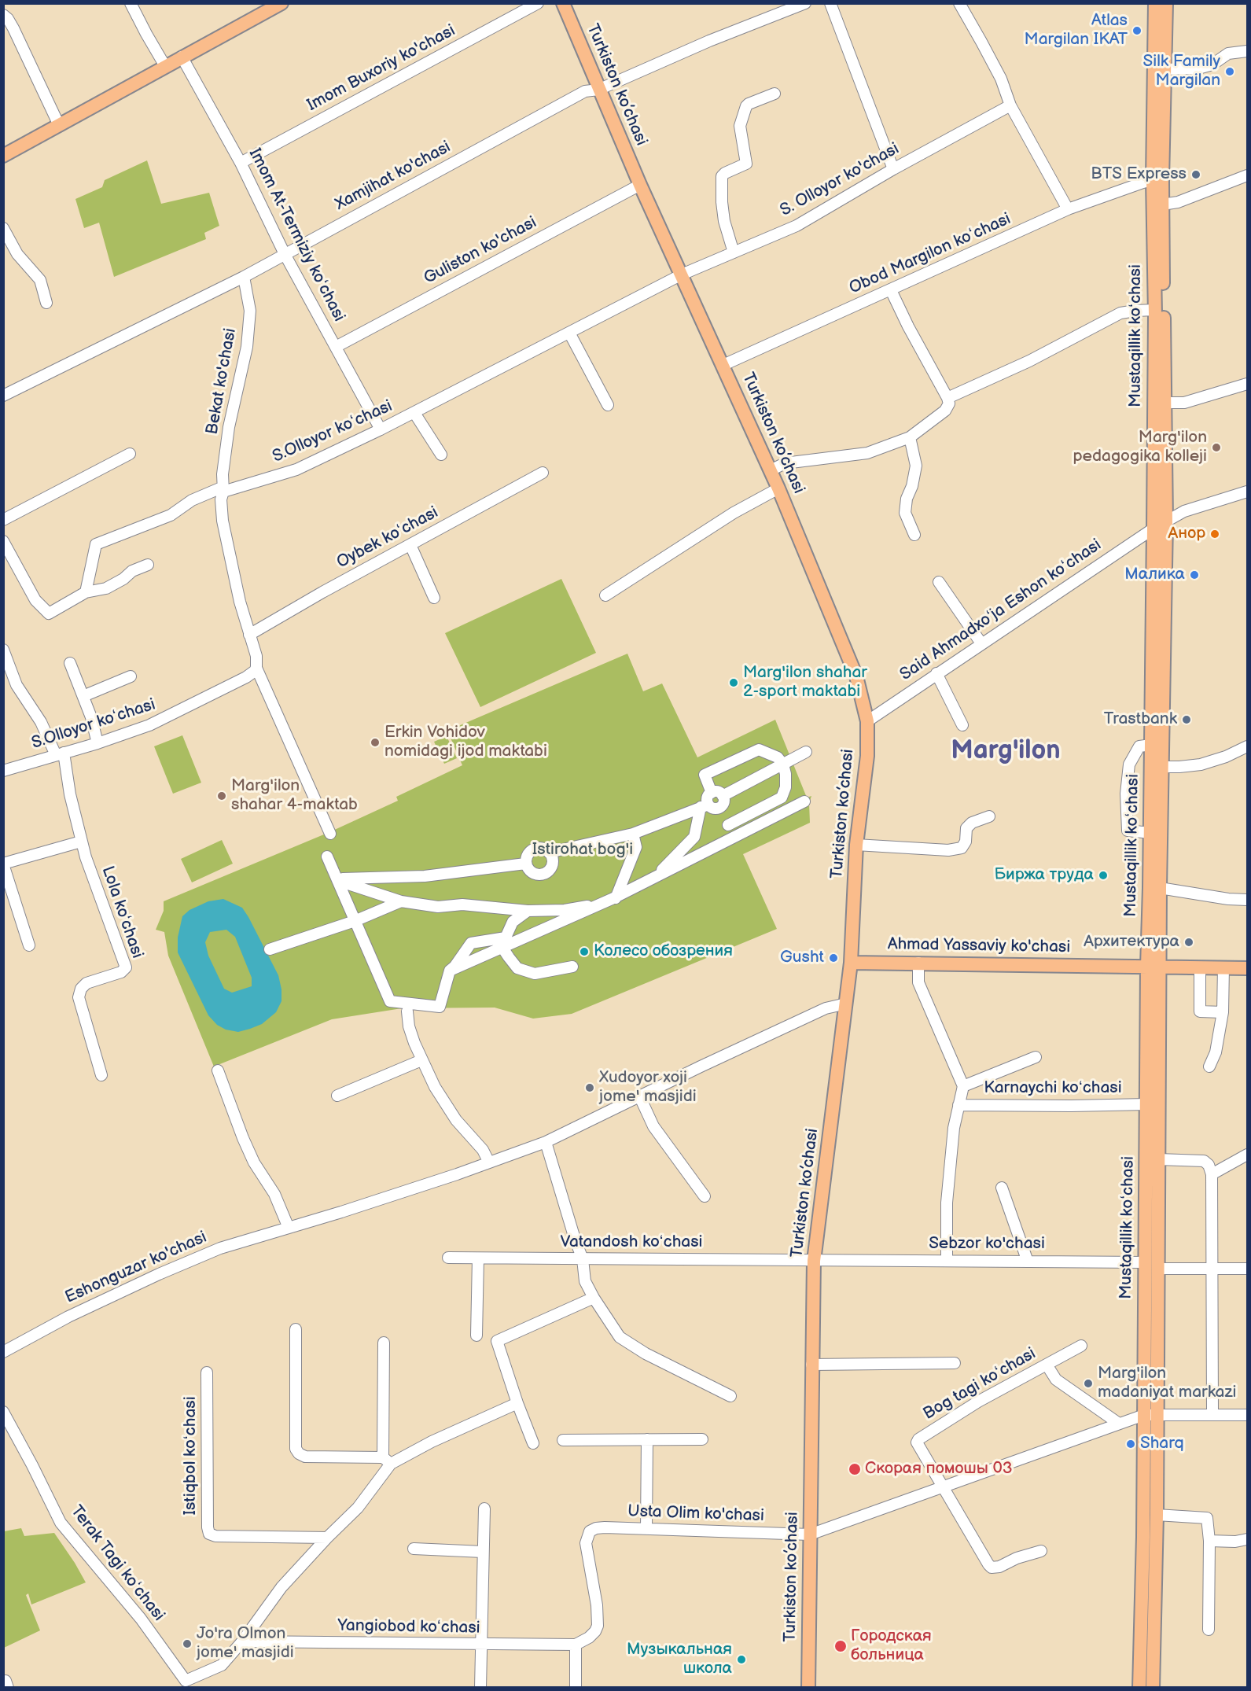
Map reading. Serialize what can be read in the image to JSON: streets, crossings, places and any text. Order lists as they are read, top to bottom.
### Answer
{
  "streets": {
    "main road": ["Turkiston ko’chasi", "Mustaqillik koʻchasi", "Ahmad Yassaviy ko'chasi"],
    "street": [
      "Imom Buxoriy ko'chasi",
      "Xamjihat ko'chasi",
      "S. Olloyor ko'chasi",
      "Imom At-Termiziy koʻchasi",
      "Guliston ko'chasi",
      "Obod Margilon koʻchasi",
      "Bekat ko'chasi",
      "S.Olloyor koʻchasi",
      "Oybek koʻchasi",
      "Said Ahmadxoʻja Eshon koʻchasi",
      "Lola koʻchasi",
      "Karnaychi koʻchasi",
      "Vatandosh koʻchasi",
      "Sebzor ko'chasi",
      "Eshonguzar ko'chasi",
      "Bog tagi koʻchasi",
      "Istiqbol koʻchasi",
      "Usta Olim ko'chasi",
      "Terak Tagi koʻchasi",
      "Yangiobod koʻchasi"
    ]
  },
  "crossings": [
    ["Imom Buxoriy ko'chasi", "Imom At-Termiziy koʻchasi"],
    ["Turkiston ko’chasi", "Xamjihat ko'chasi"],
    ["Turkiston ko’chasi", "S. Olloyor ko'chasi"],
    ["Turkiston ko’chasi", "Guliston ko'chasi"],
    ["Turkiston ko’chasi", "Obod Margilon koʻchasi"],
    ["Turkiston ko’chasi", "S.Olloyor koʻchasi"],
    ["Turkiston ko’chasi", "Said Ahmadxoʻja Eshon koʻchasi"],
    ["Turkiston ko’chasi", "Ahmad Yassaviy ko'chasi"],
    ["Turkiston ko’chasi", "Vatandosh koʻchasi"],
    ["Turkiston ko’chasi", "Eshonguzar ko'chasi"],
    ["Turkiston ko’chasi", "Usta Olim ko'chasi"],
    ["Xamjihat ko'chasi", "Imom At-Termiziy koʻchasi"],
    ["Xamjihat ko'chasi", "Bekat ko'chasi"],
    ["S. Olloyor ko'chasi", "S.Olloyor koʻchasi"],
    ["Imom At-Termiziy koʻchasi", "Guliston ko'chasi"],
    ["Imom At-Termiziy koʻchasi", "S.Olloyor koʻchasi"],
    ["Obod Margilon koʻchasi", "Mustaqillik koʻchasi"],
    ["Mustaqillik koʻchasi", "Said Ahmadxoʻja Eshon koʻchasi"],
    ["Mustaqillik koʻchasi", "Ahmad Yassaviy ko'chasi"],
    ["Mustaqillik koʻchasi", "Karnaychi koʻchasi"],
    ["Mustaqillik koʻchasi", "Sebzor ko'chasi"],
    ["Mustaqillik koʻchasi", "Usta Olim ko'chasi"],
    ["Bekat ko'chasi", "S.Olloyor koʻchasi"],
    ["S.Olloyor koʻchasi", "Lola koʻchasi"],
    ["Ahmad Yassaviy ko'chasi", "Karnaychi koʻchasi"],
    ["Karnaychi koʻchasi", "Sebzor ko'chasi"],
    ["Vatandosh koʻchasi", "Sebzor ko'chasi"],
    ["Bog tagi koʻchasi", "Usta Olim ko'chasi"],
    ["Usta Olim ko'chasi", "Yangiobod koʻchasi"]
  ],
  "districts": ["Marg'ilon"],
  "parks": ["Istirohat bog'i"],
  "places": [
    "Atlas Margilan IKAT",
    "Silk Family Margilan",
    "BTS Express",
    "Marg'ilon pedagogika kolleji",
    "Анор",
    "Малика",
    "Marg'ilon shahar 2-sport maktabi",
    "Trastbank",
    "Erkin Vohidov nomidagi ijod maktabi",
    "Marg'ilon shahar 4-maktab",
    "Биржа труда",
    "Архитектура",
    "Колесо обозрения",
    "Gusht",
    "Xudoyor xoji jome' masjidi",
    "Marg'ilon madaniyat markazi",
    "Sharq",
    "Скорая помошы 03",
    "Jo'ra Olmon jome' masjidi",
    "Городская больница",
    "Музыкальная школа"
  ]
}
